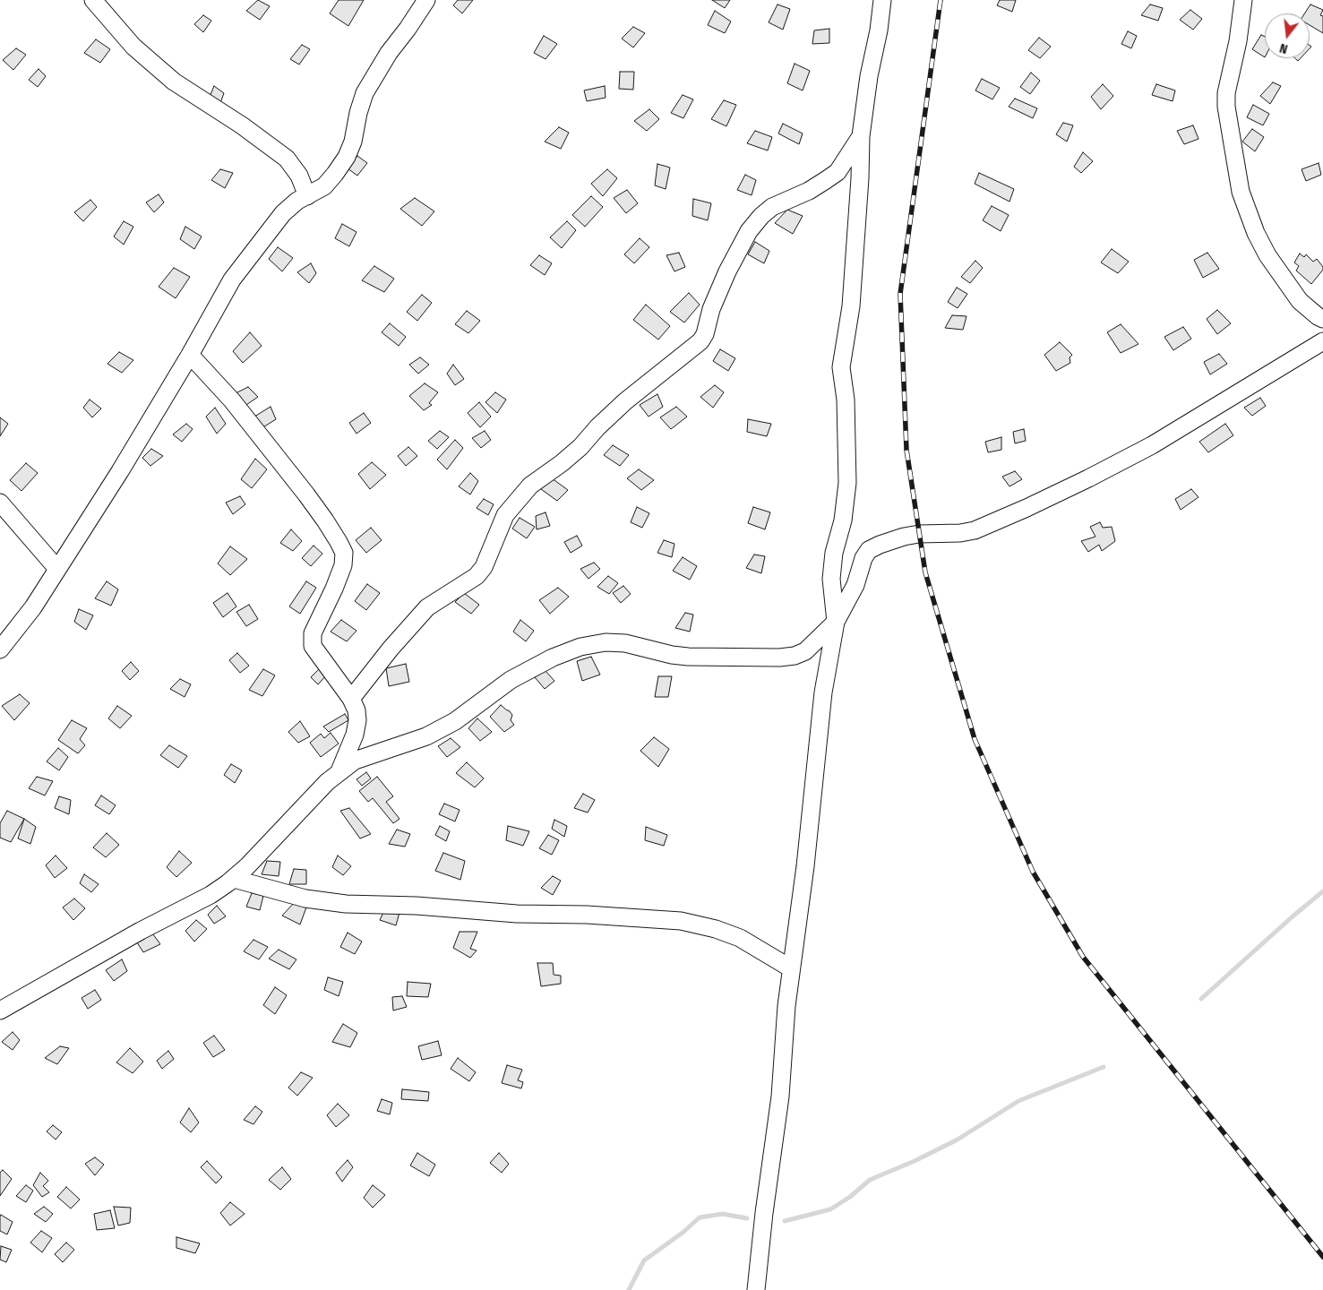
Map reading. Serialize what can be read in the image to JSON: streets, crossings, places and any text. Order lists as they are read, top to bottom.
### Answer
{
  "north": "bottom"
}
